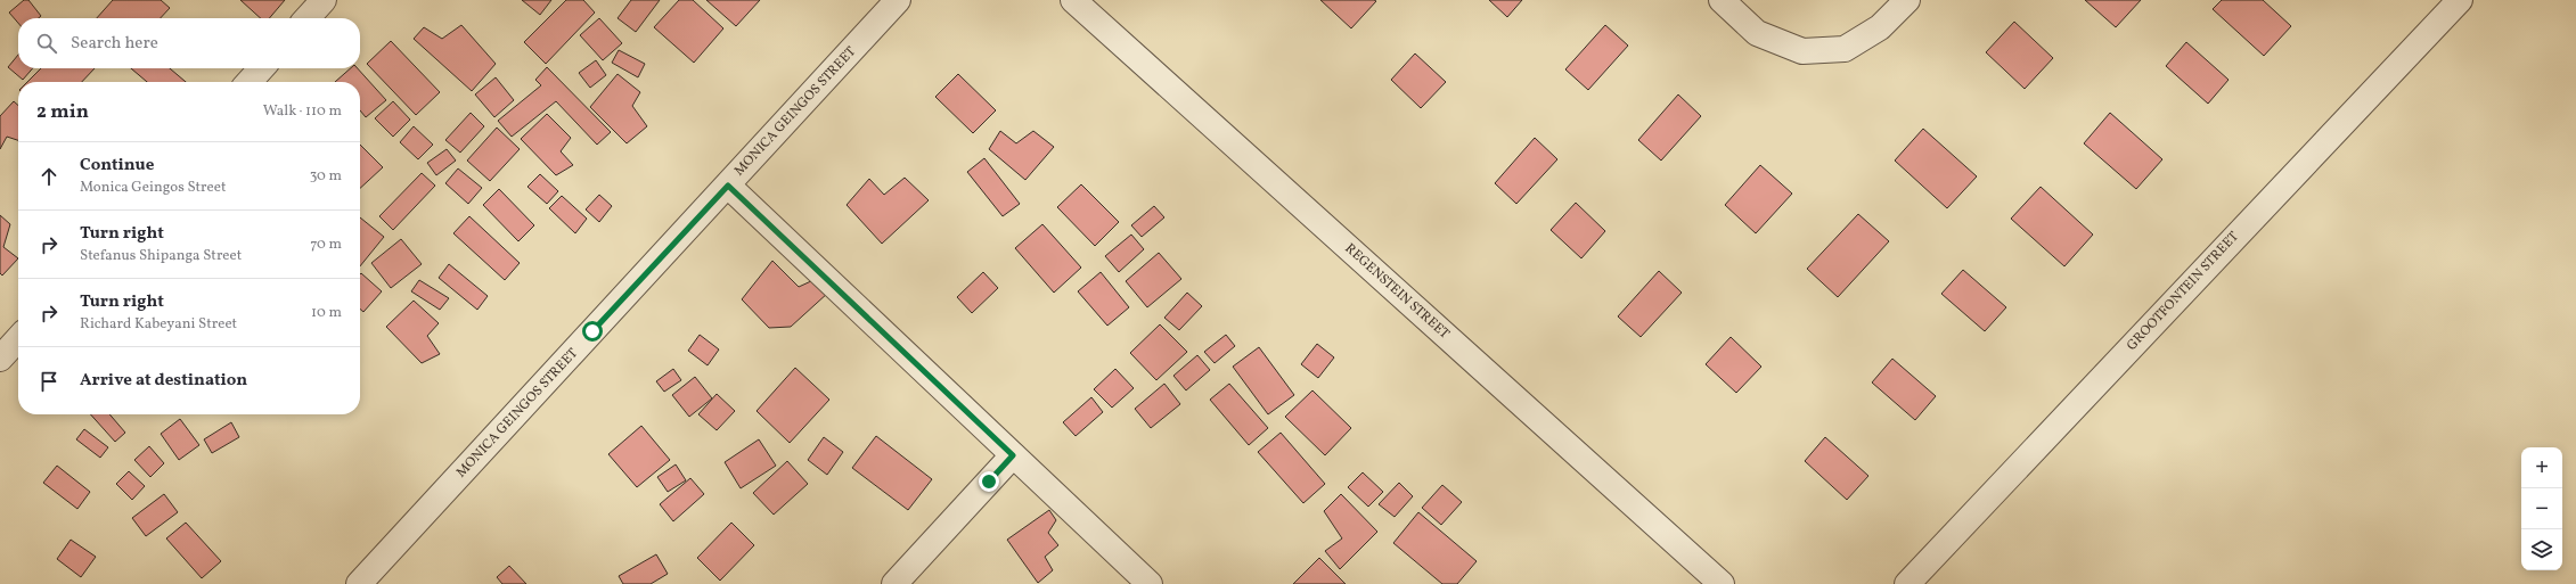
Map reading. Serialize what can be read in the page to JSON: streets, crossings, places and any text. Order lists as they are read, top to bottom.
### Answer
{
  "streets": {
    "street": ["MONICA GEINGOS STREET", "REGENSTEIN STREET", "GROOTFONTEIN STREET"]
  },
  "page": {
    "search": "Search here",
    "heading": ["2 min", "Walk · 110 m"],
    "list": [
      ["Continue", "Monica Geingos Street", "30 m"],
      ["Turn right", "Stefanus Shipanga Street", "70 m"],
      ["Turn right", "Richard Kabeyani Street", "10 m"],
      "Arrive at destination"
    ],
    "map_buttons": ["+", "−"]
  }
}
